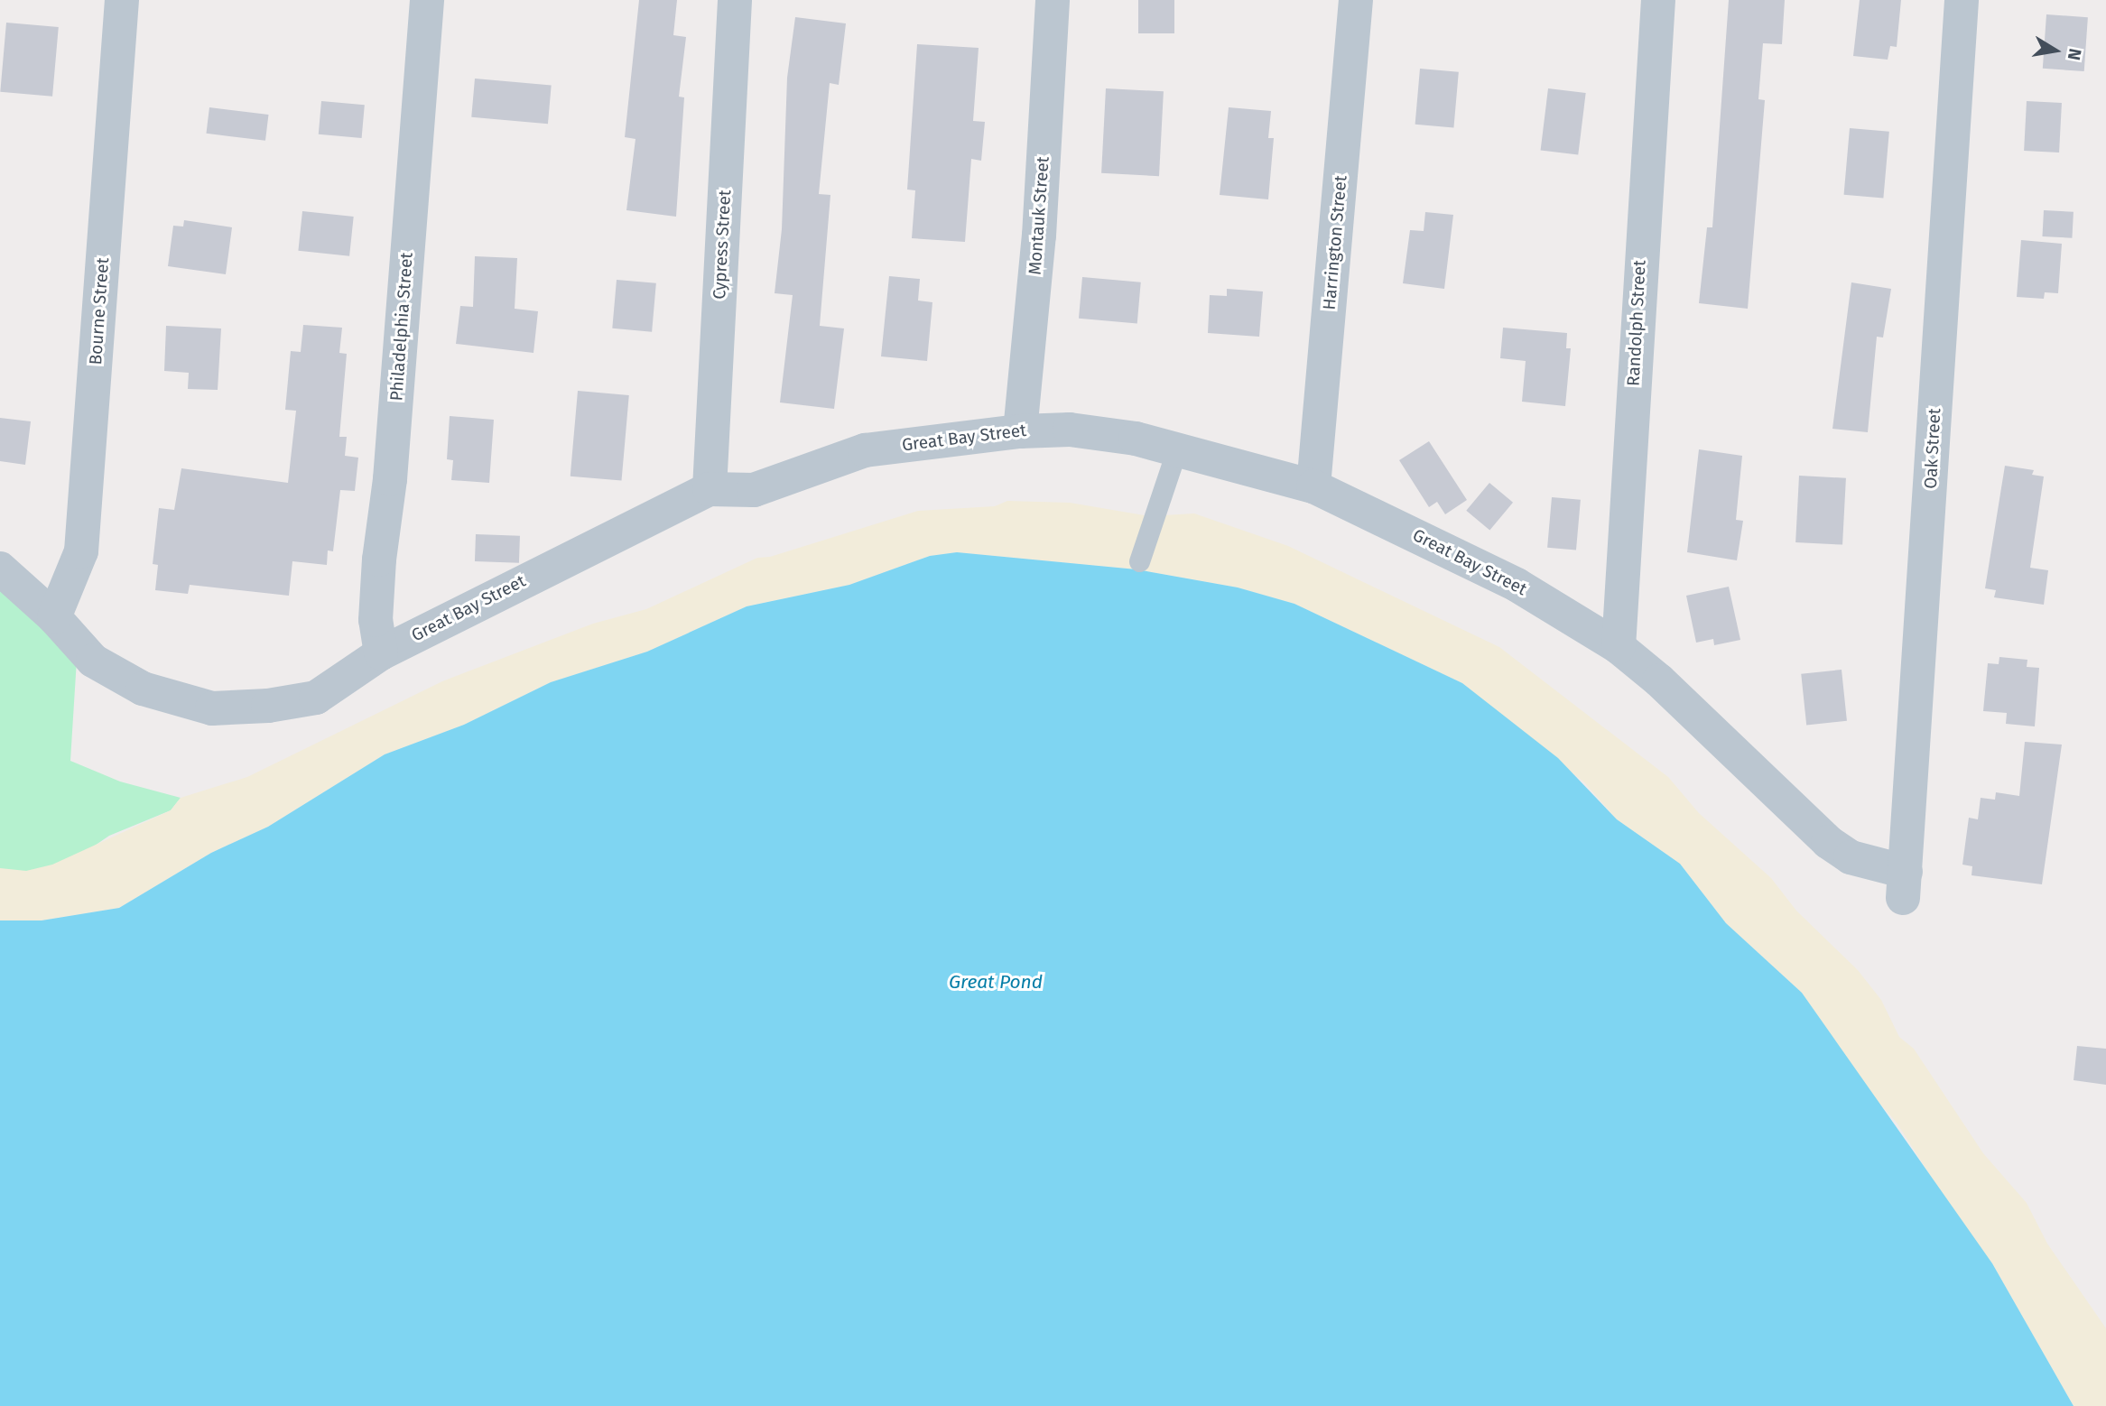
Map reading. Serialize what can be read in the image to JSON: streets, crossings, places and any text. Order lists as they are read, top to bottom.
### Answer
{
  "streets": {
    "street": [
      "Montauk Street",
      "Harrington Street",
      "Cypress Street",
      "Bourne Street",
      "Randolph Street",
      "Philadelphia Street",
      "Great Bay Street",
      "Oak Street"
    ]
  },
  "crossings": [
    ["Montauk Street", "Great Bay Street"],
    ["Harrington Street", "Great Bay Street"],
    ["Cypress Street", "Great Bay Street"],
    ["Bourne Street", "Great Bay Street"],
    ["Randolph Street", "Great Bay Street"],
    ["Philadelphia Street", "Great Bay Street"],
    ["Great Bay Street", "Oak Street"]
  ],
  "water": ["Great Pond"],
  "north": "right"
}
